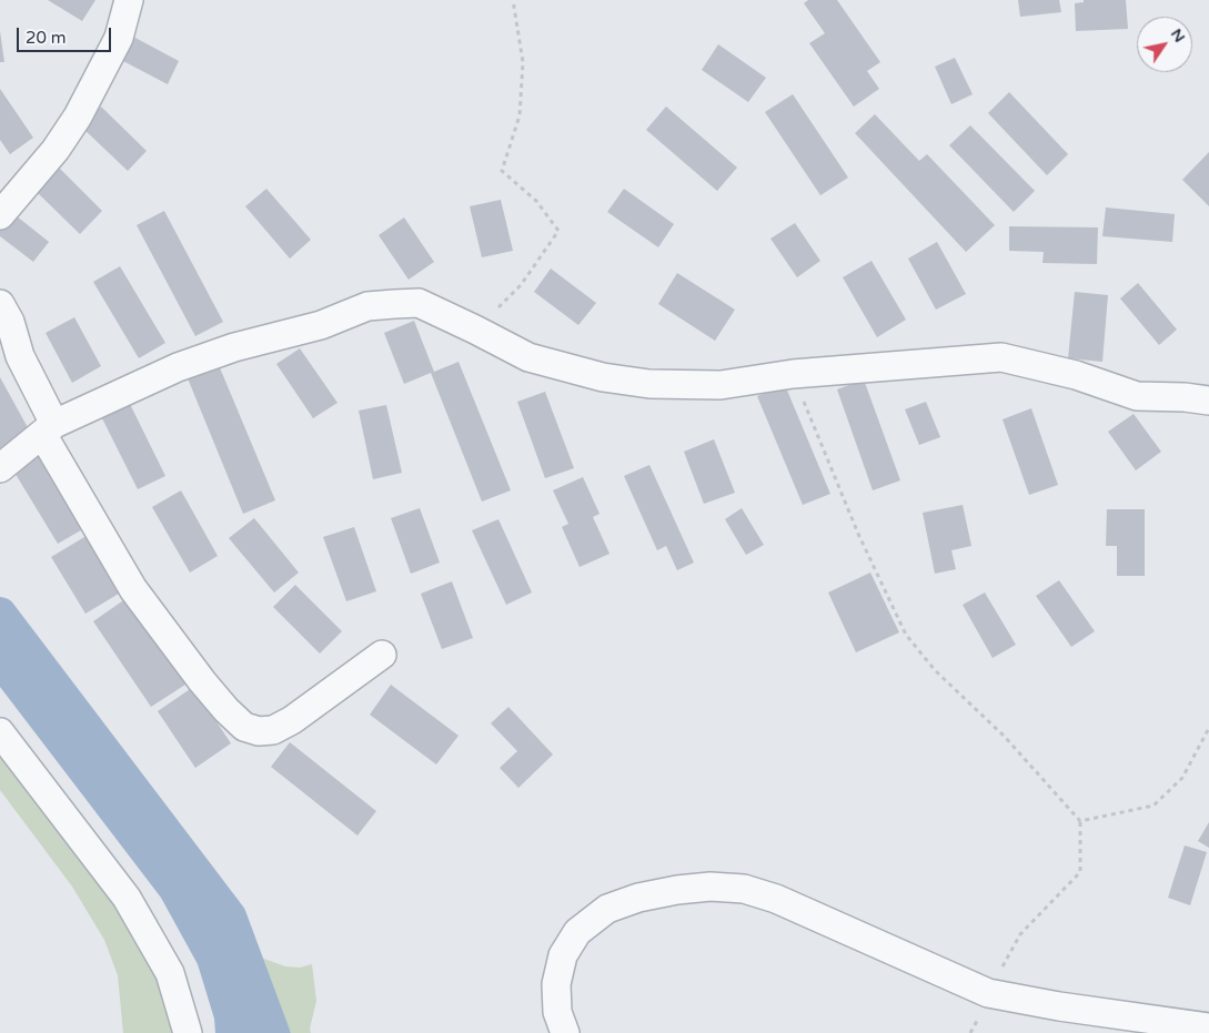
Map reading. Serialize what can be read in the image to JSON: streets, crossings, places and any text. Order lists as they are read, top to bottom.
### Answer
{
  "scale_bar": "20 m",
  "north": "top right"
}
